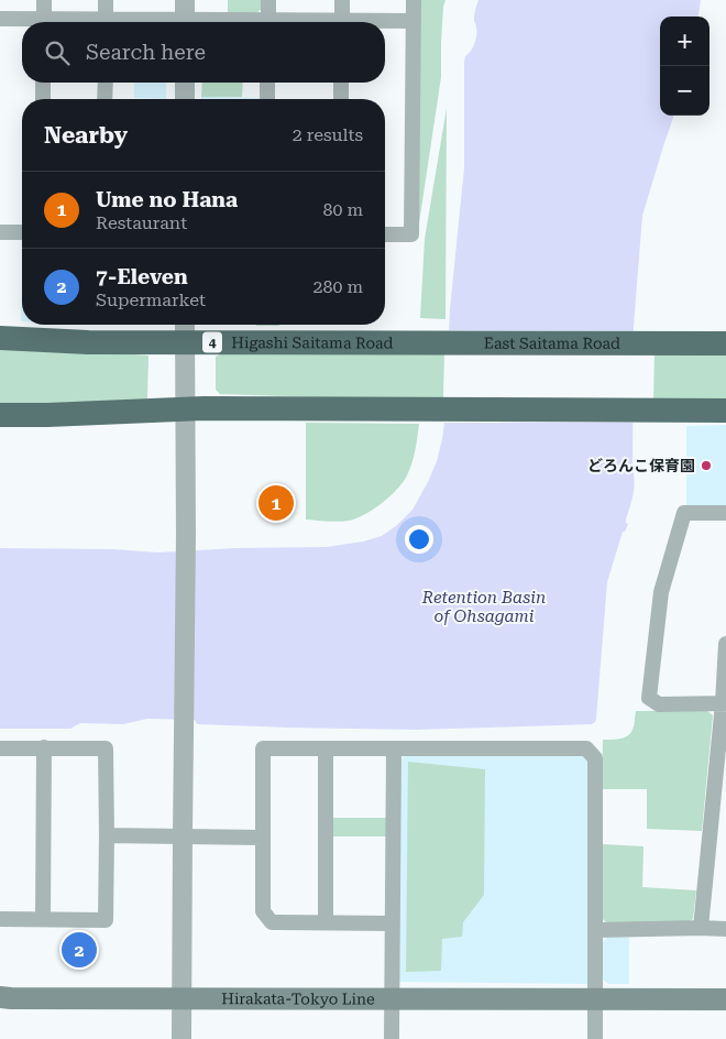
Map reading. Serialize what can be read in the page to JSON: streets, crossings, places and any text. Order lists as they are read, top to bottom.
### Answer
{
  "streets": {
    "highway": ["4", "Higashi Saitama Road", "East Saitama Road"],
    "main road": ["Hirakata-Tokyo Line"]
  },
  "crossings": [
    ["Higashi Saitama Road", "East Saitama Road"]
  ],
  "water": ["Retention Basin of Ohsagami"],
  "places": ["どろんこ保育園"],
  "page": {
    "map_buttons": ["+", "−"],
    "search": "Search here",
    "heading": ["Nearby", "2 results"],
    "list": [
      {
        "mark": "1",
        "name": "Ume no Hana",
        "note": "Restaurant",
        "value": "80 m"
      },
      {
        "mark": "2",
        "name": "7-Eleven",
        "note": "Supermarket",
        "value": "280 m"
      }
    ],
    "pins": ["1", "2"]
  }
}
